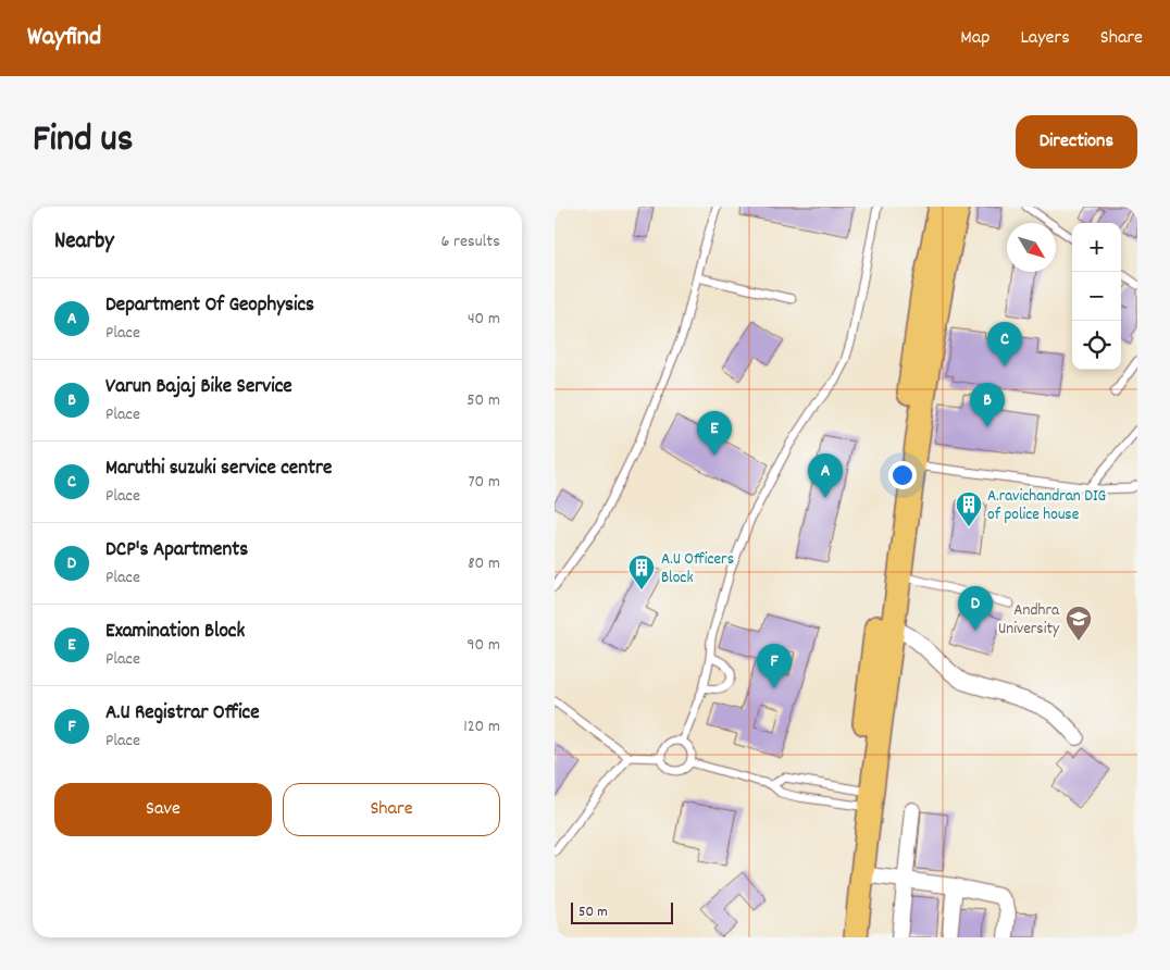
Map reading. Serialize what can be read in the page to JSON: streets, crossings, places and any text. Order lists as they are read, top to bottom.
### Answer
{
  "places": {
    "building": ["A.ravichandran DIG of police house", "A.U Officers Block"],
    "school or university": ["Andhra University"]
  },
  "scale_bar": "50 m",
  "north": "bottom right",
  "page": {
    "header": "Wayfind",
    "nav": ["Map", "Layers", "Share"],
    "title": "Find us",
    "buttons": [
      "Directions",
      ["Save", "Share"]
    ],
    "heading": ["Nearby", "6 results"],
    "map_buttons": ["+", "−"],
    "list": [
      {
        "mark": "A",
        "name": "Department Of Geophysics",
        "note": "Place",
        "value": "40 m"
      },
      {
        "mark": "B",
        "name": "Varun Bajaj Bike Service",
        "note": "Place",
        "value": "50 m"
      },
      {
        "mark": "C",
        "name": "Maruthi suzuki service centre",
        "note": "Place",
        "value": "70 m"
      },
      {
        "mark": "D",
        "name": "DCP's Apartments",
        "note": "Place",
        "value": "80 m"
      },
      {
        "mark": "E",
        "name": "Examination Block",
        "note": "Place",
        "value": "90 m"
      },
      {
        "mark": "F",
        "name": "A.U Registrar Office",
        "note": "Place",
        "value": "120 m"
      }
    ],
    "pins": [
      "C",
      "B",
      "E",
      "A",
      "D",
      "F"
    ],
    "scale": "50 m"
  }
}
